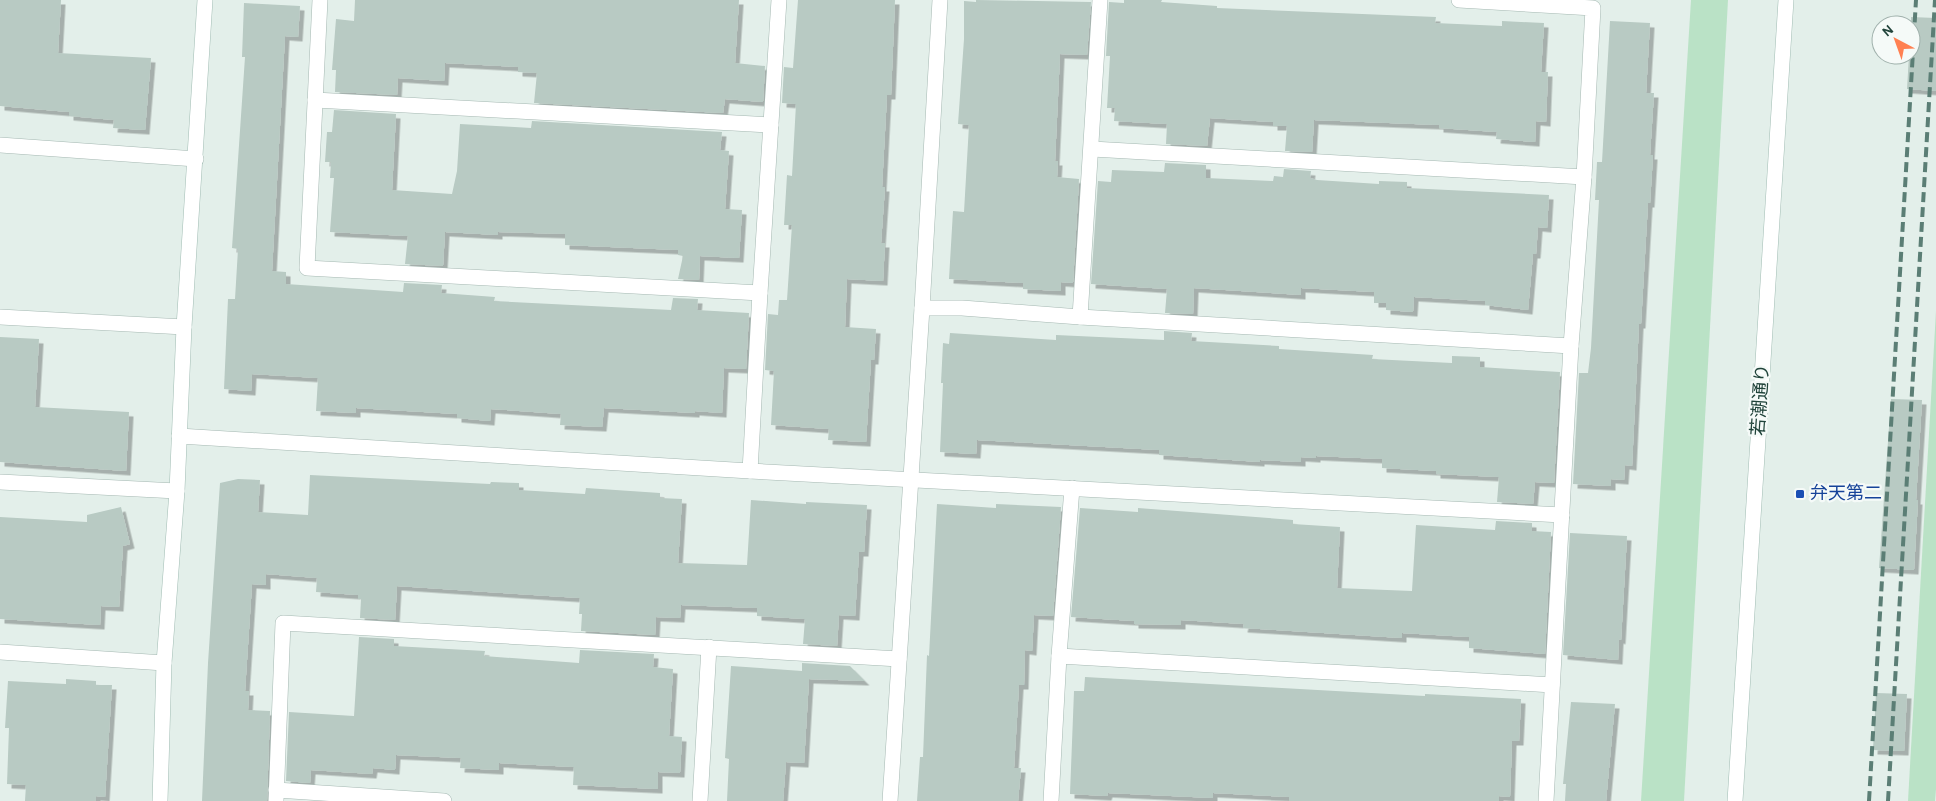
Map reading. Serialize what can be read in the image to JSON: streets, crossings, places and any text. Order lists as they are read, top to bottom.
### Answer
{
  "streets": {
    "street": ["若潮通り"]
  },
  "places": {
    "transit": ["弁天第二"]
  },
  "north": "top left"
}
